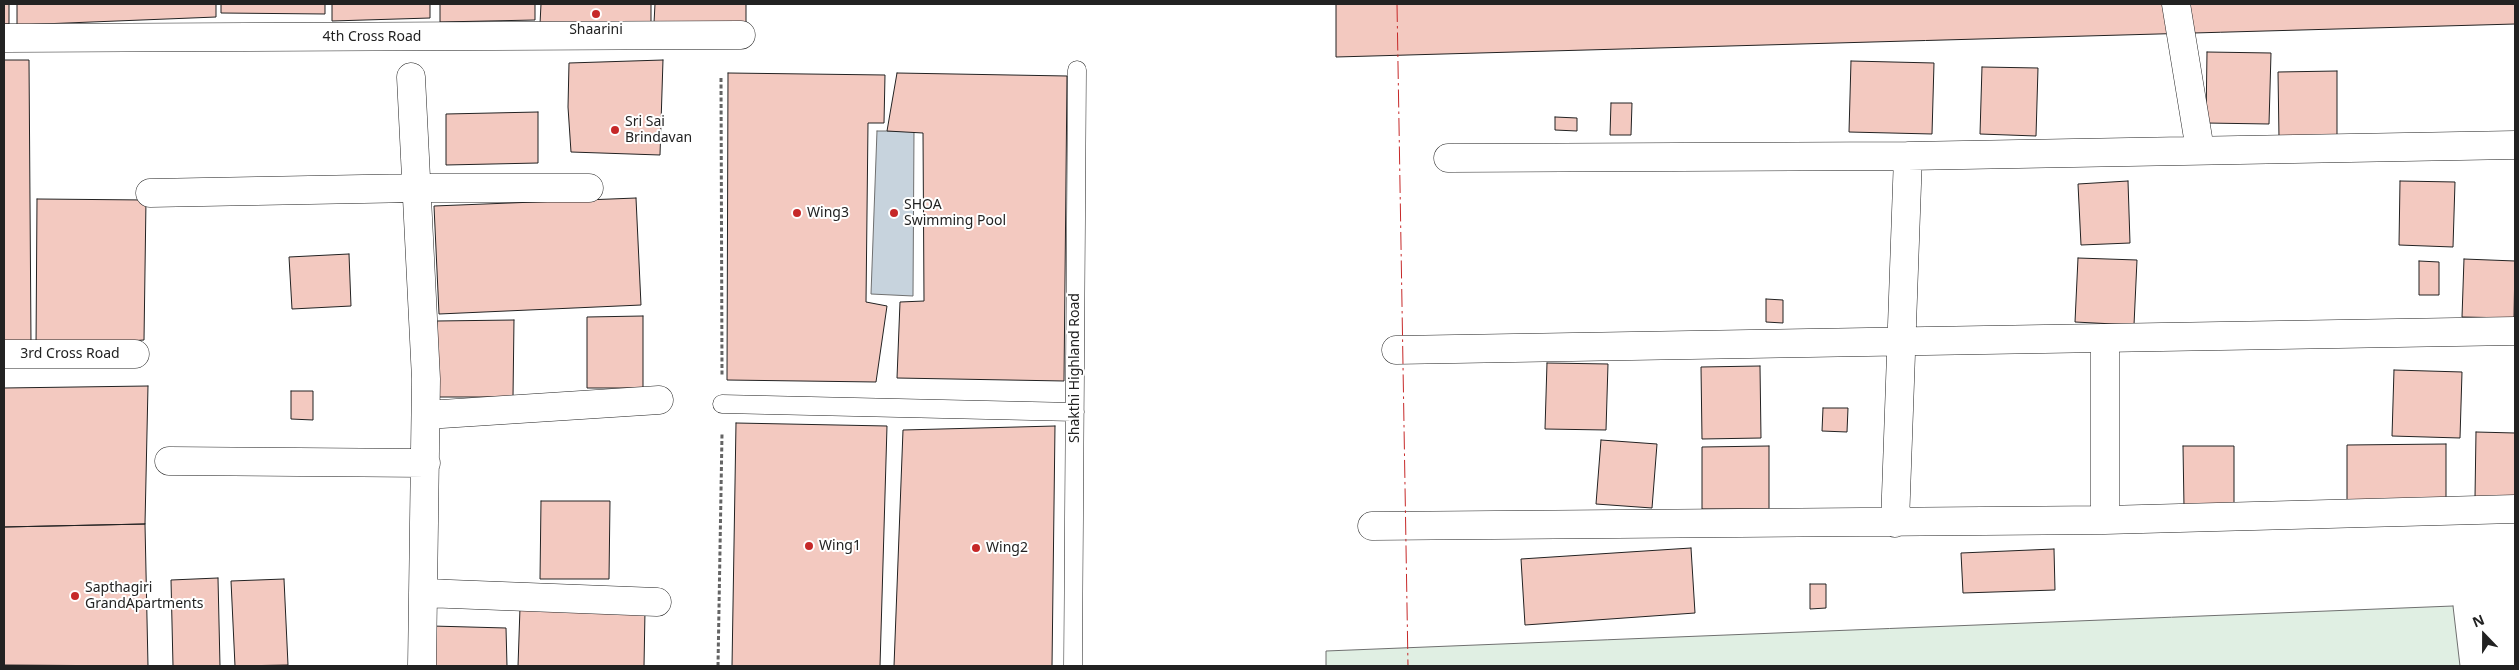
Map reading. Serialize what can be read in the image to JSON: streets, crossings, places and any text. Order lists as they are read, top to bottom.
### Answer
{
  "streets": {
    "street": ["4th Cross Road", "3rd Cross Road"],
    "lane": ["Shakthi Highland Road"]
  },
  "places": [
    "Shaarini",
    "Sri Sai Brindavan",
    "Wing3",
    "SHOA Swimming Pool",
    "Wing1",
    "Wing2",
    "Sapthagiri GrandApartments"
  ],
  "north": "top"
}
